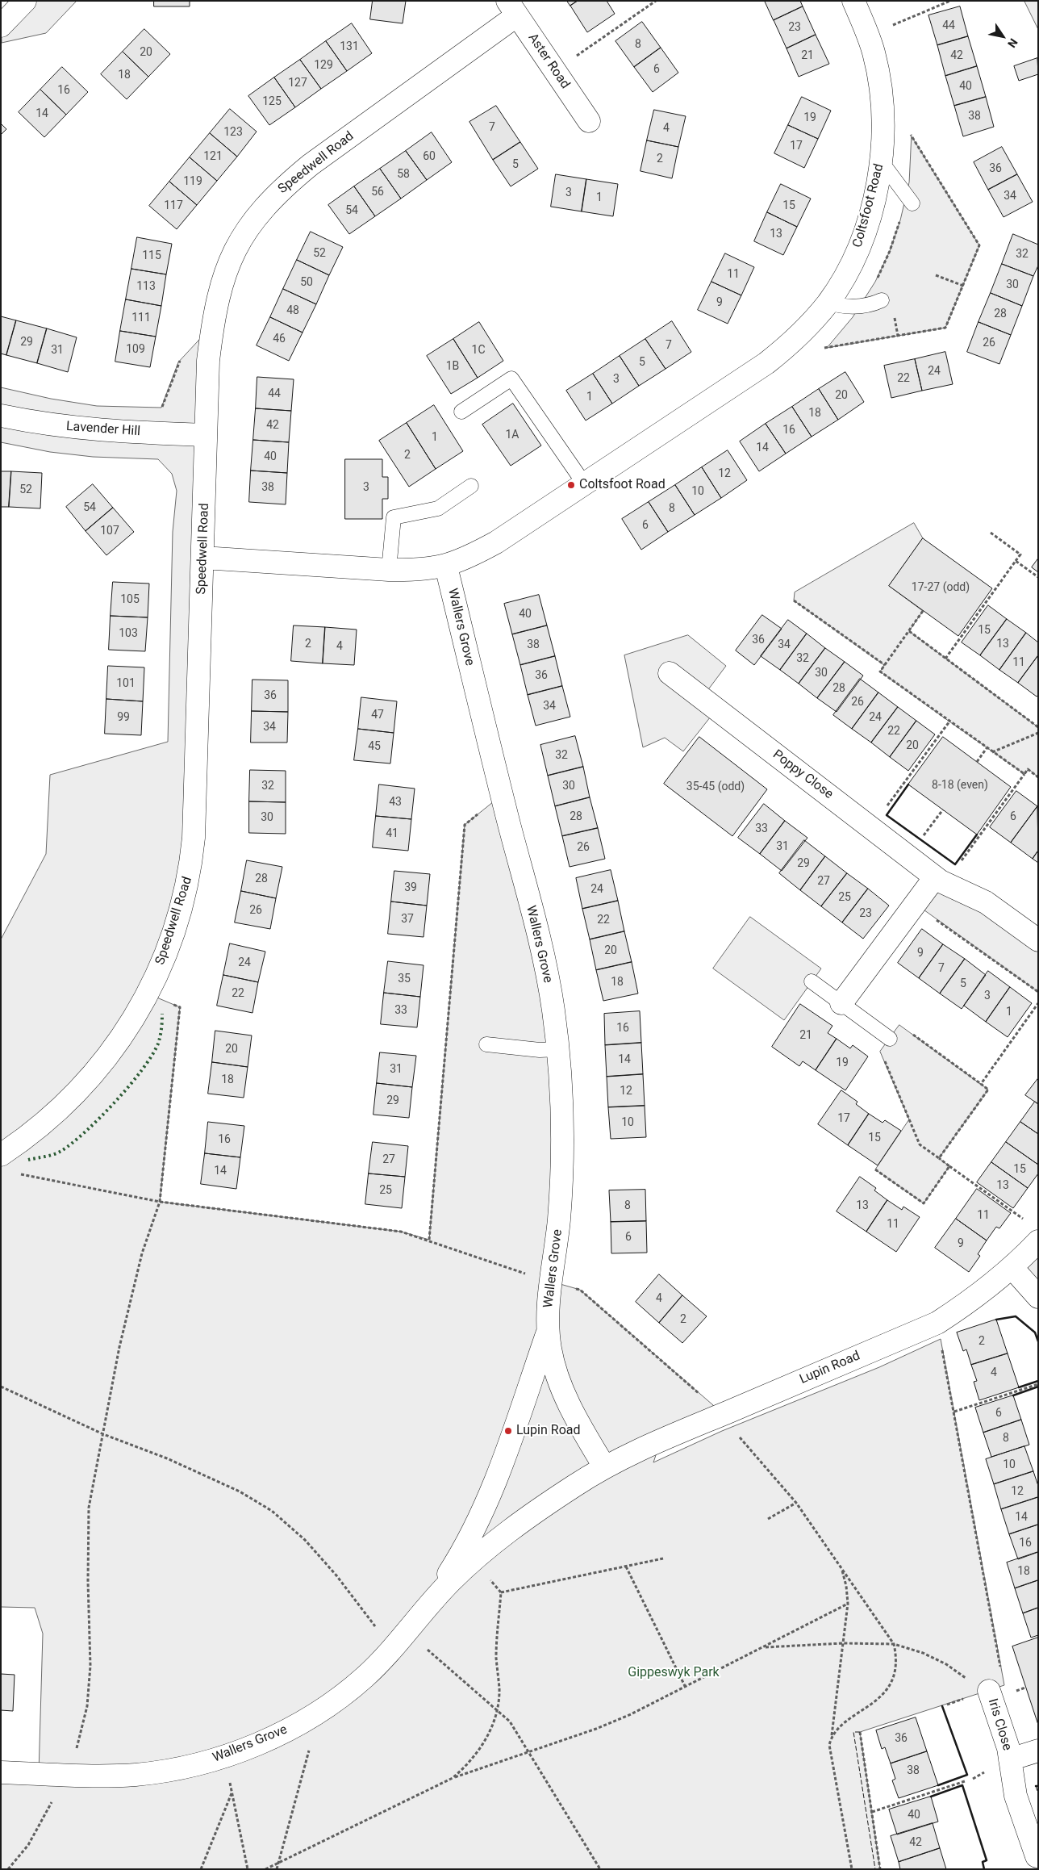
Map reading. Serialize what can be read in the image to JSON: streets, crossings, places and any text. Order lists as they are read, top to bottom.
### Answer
{
  "streets": {
    "street": [
      "Aster Road",
      "Speedwell Road",
      "Coltsfoot Road",
      "Lavender Hill",
      "Wallers Grove",
      "Poppy Close",
      "Lupin Road",
      "Iris Close"
    ]
  },
  "crossings": [
    ["Aster Road", "Speedwell Road"],
    ["Speedwell Road", "Coltsfoot Road"],
    ["Speedwell Road", "Lavender Hill"],
    ["Coltsfoot Road", "Wallers Grove"],
    ["Wallers Grove", "Lupin Road"]
  ],
  "parks": ["Gippeswyk Park"],
  "places": ["Coltsfoot Road", "Lupin Road"],
  "house_numbers": [
    "44",
    "23",
    "8",
    "131",
    "20",
    "21",
    "42",
    "129",
    "6",
    "18",
    "127",
    "40",
    "16",
    "125",
    "14",
    "38",
    "19",
    "7",
    "4",
    "123",
    "17",
    "121",
    "60",
    "2",
    "5",
    "36",
    "58",
    "119",
    "56",
    "3",
    "34",
    "1",
    "117",
    "15",
    "54",
    "13",
    "52",
    "32",
    "115",
    "11",
    "50",
    "30",
    "113",
    "9",
    "48",
    "28",
    "111",
    "46",
    "29",
    "26",
    "7",
    "109",
    "31",
    "1C",
    "5",
    "1B",
    "24",
    "22",
    "3",
    "44",
    "20",
    "1",
    "18",
    "42",
    "16",
    "1A",
    "1",
    "14",
    "2",
    "40",
    "12",
    "38",
    "3",
    "52",
    "10",
    "54",
    "8",
    "6",
    "107",
    "17-27 (odd)",
    "105",
    "40",
    "15",
    "103",
    "36",
    "2",
    "13",
    "38",
    "34",
    "4",
    "32",
    "11",
    "30",
    "36",
    "101",
    "28",
    "36",
    "26",
    "34",
    "47",
    "99",
    "24",
    "34",
    "22",
    "20",
    "45",
    "32",
    "8-18 (even)",
    "32",
    "30",
    "35-45 (odd)",
    "43",
    "28",
    "6",
    "30",
    "33",
    "41",
    "31",
    "26",
    "29",
    "28",
    "27",
    "39",
    "24",
    "25",
    "26",
    "23",
    "37",
    "22",
    "20",
    "9",
    "24",
    "7",
    "35",
    "18",
    "5",
    "22",
    "3",
    "33",
    "1",
    "16",
    "21",
    "20",
    "14",
    "19",
    "31",
    "18",
    "12",
    "29",
    "17",
    "10",
    "15",
    "16",
    "27",
    "15",
    "14",
    "13",
    "25",
    "8",
    "13",
    "11",
    "11",
    "6",
    "9",
    "4",
    "2",
    "2",
    "4",
    "6",
    "8",
    "10",
    "12",
    "14",
    "16",
    "18",
    "36",
    "38",
    "40",
    "42"
  ],
  "north": "bottom right"
}
